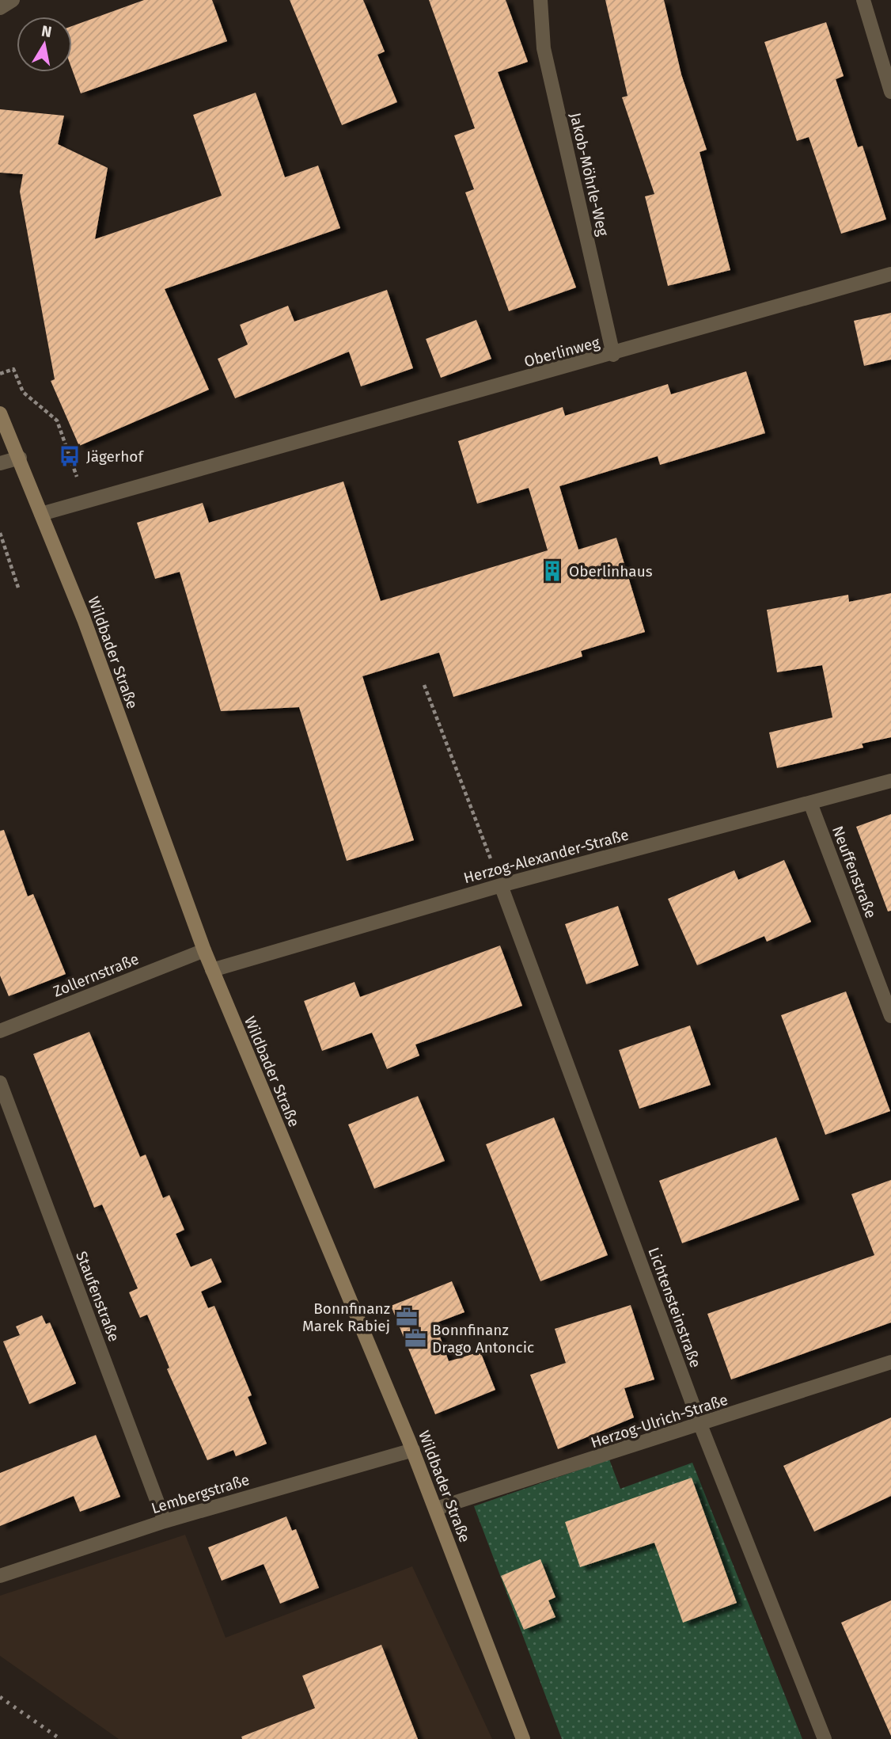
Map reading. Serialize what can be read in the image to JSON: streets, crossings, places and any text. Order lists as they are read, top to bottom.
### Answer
{
  "streets": {
    "main road": ["Wildbader Straße"],
    "street": [
      "Jakob-Möhrle-Weg",
      "Oberlinweg",
      "Herzog-Alexander-Straße",
      "Neuffenstraße",
      "Zollernstraße",
      "Staufenstraße",
      "Lichtensteinstraße",
      "Herzog-Ulrich-Straße",
      "Lembergstraße"
    ]
  },
  "crossings": [
    ["Jakob-Möhrle-Weg", "Oberlinweg"],
    ["Oberlinweg", "Wildbader Straße"],
    ["Wildbader Straße", "Herzog-Alexander-Straße"],
    ["Wildbader Straße", "Zollernstraße"],
    ["Wildbader Straße", "Herzog-Ulrich-Straße"],
    ["Wildbader Straße", "Lembergstraße"],
    ["Herzog-Alexander-Straße", "Neuffenstraße"],
    ["Herzog-Alexander-Straße", "Lichtensteinstraße"],
    ["Staufenstraße", "Lembergstraße"],
    ["Lichtensteinstraße", "Herzog-Ulrich-Straße"]
  ],
  "places": {
    "bus stop": ["Jägerhof"],
    "building": ["Oberlinhaus"],
    "office": ["Bonnfinanz Marek Rabiej", "Bonnfinanz Drago Antoncic"]
  },
  "north": "top"
}
